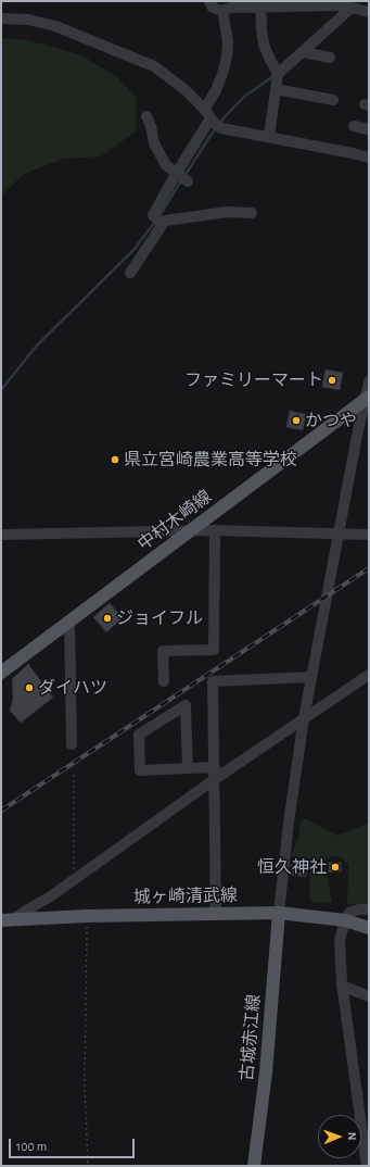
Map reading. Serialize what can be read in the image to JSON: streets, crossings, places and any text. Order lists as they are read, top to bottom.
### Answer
{
  "streets": {
    "main road": ["中村木崎線", "城ヶ崎清武線", "古城赤江線"]
  },
  "crossings": [
    ["城ヶ崎清武線", "古城赤江線"]
  ],
  "places": [
    "ファミリーマート",
    "かつや",
    "県立宮崎農業高等学校",
    "ジョイフル",
    "ダイハツ",
    "恒久神社"
  ],
  "scale_bar": "100 m",
  "north": "right"
}
